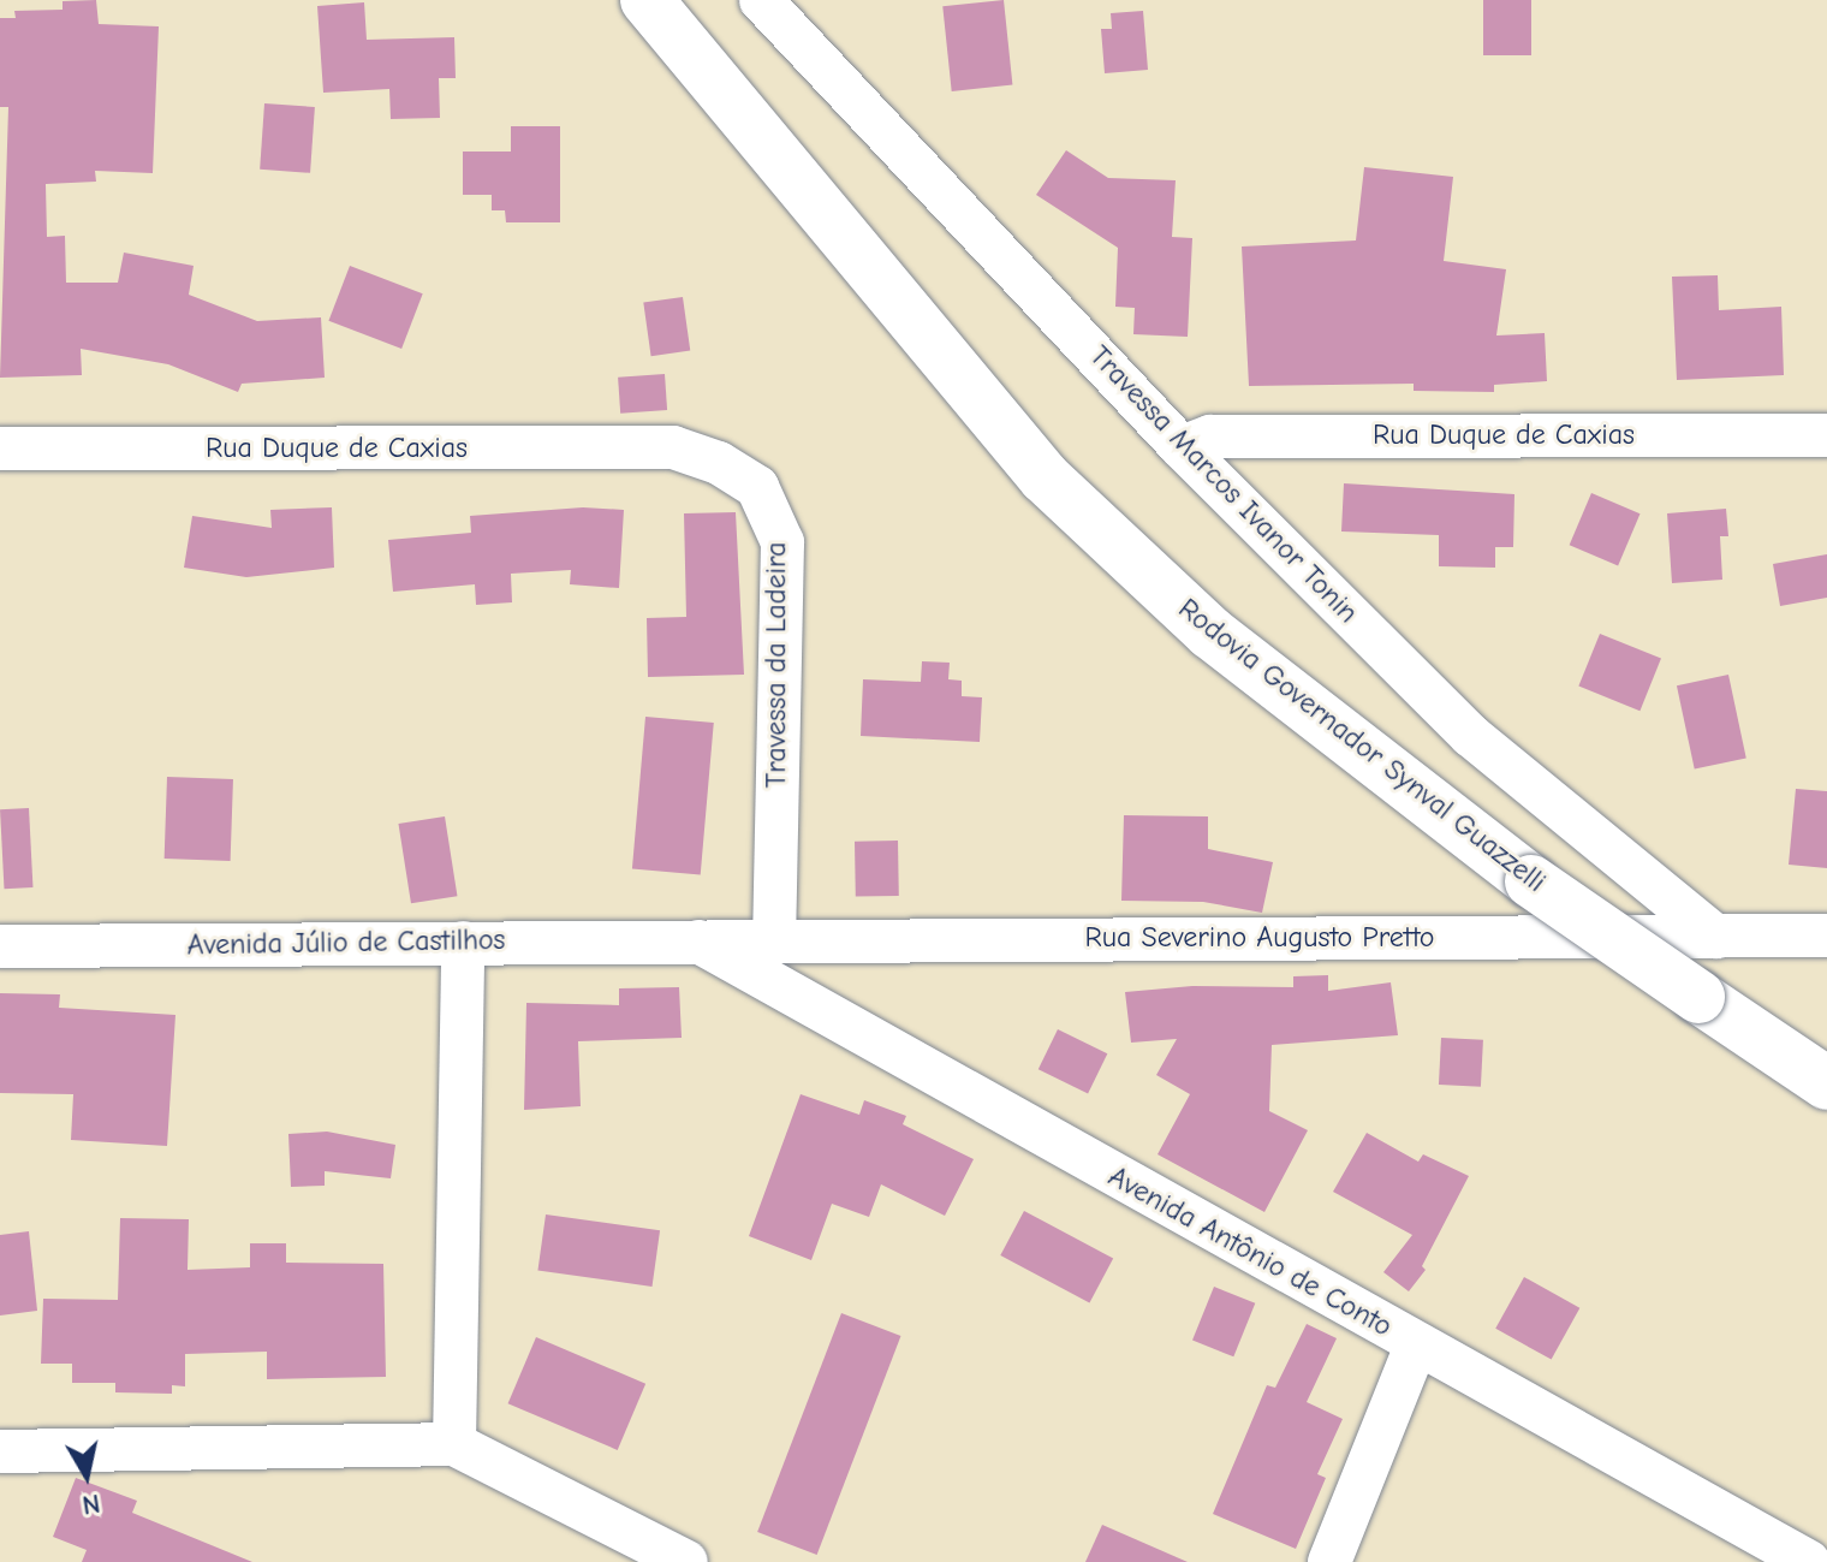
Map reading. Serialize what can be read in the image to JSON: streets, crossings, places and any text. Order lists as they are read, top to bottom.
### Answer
{
  "streets": {
    "main road": ["Rodovia Governador Synval Guazzelli"],
    "street": [
      "Rua Duque de Caxias",
      "Travessa Marcos Ivanor Tonin",
      "Travessa da Ladeira",
      "Rua Severino Augusto Pretto",
      "Avenida Júlio de Castilhos",
      "Avenida Antônio de Conto"
    ]
  },
  "crossings": [
    ["Rua Duque de Caxias", "Travessa Marcos Ivanor Tonin"],
    ["Rua Duque de Caxias", "Travessa da Ladeira"],
    ["Travessa Marcos Ivanor Tonin", "Rua Severino Augusto Pretto"],
    ["Travessa da Ladeira", "Rua Severino Augusto Pretto"],
    ["Rua Severino Augusto Pretto", "Avenida Júlio de Castilhos"],
    ["Rua Severino Augusto Pretto", "Avenida Antônio de Conto"],
    ["Avenida Júlio de Castilhos", "Avenida Antônio de Conto"]
  ],
  "north": "bottom"
}
